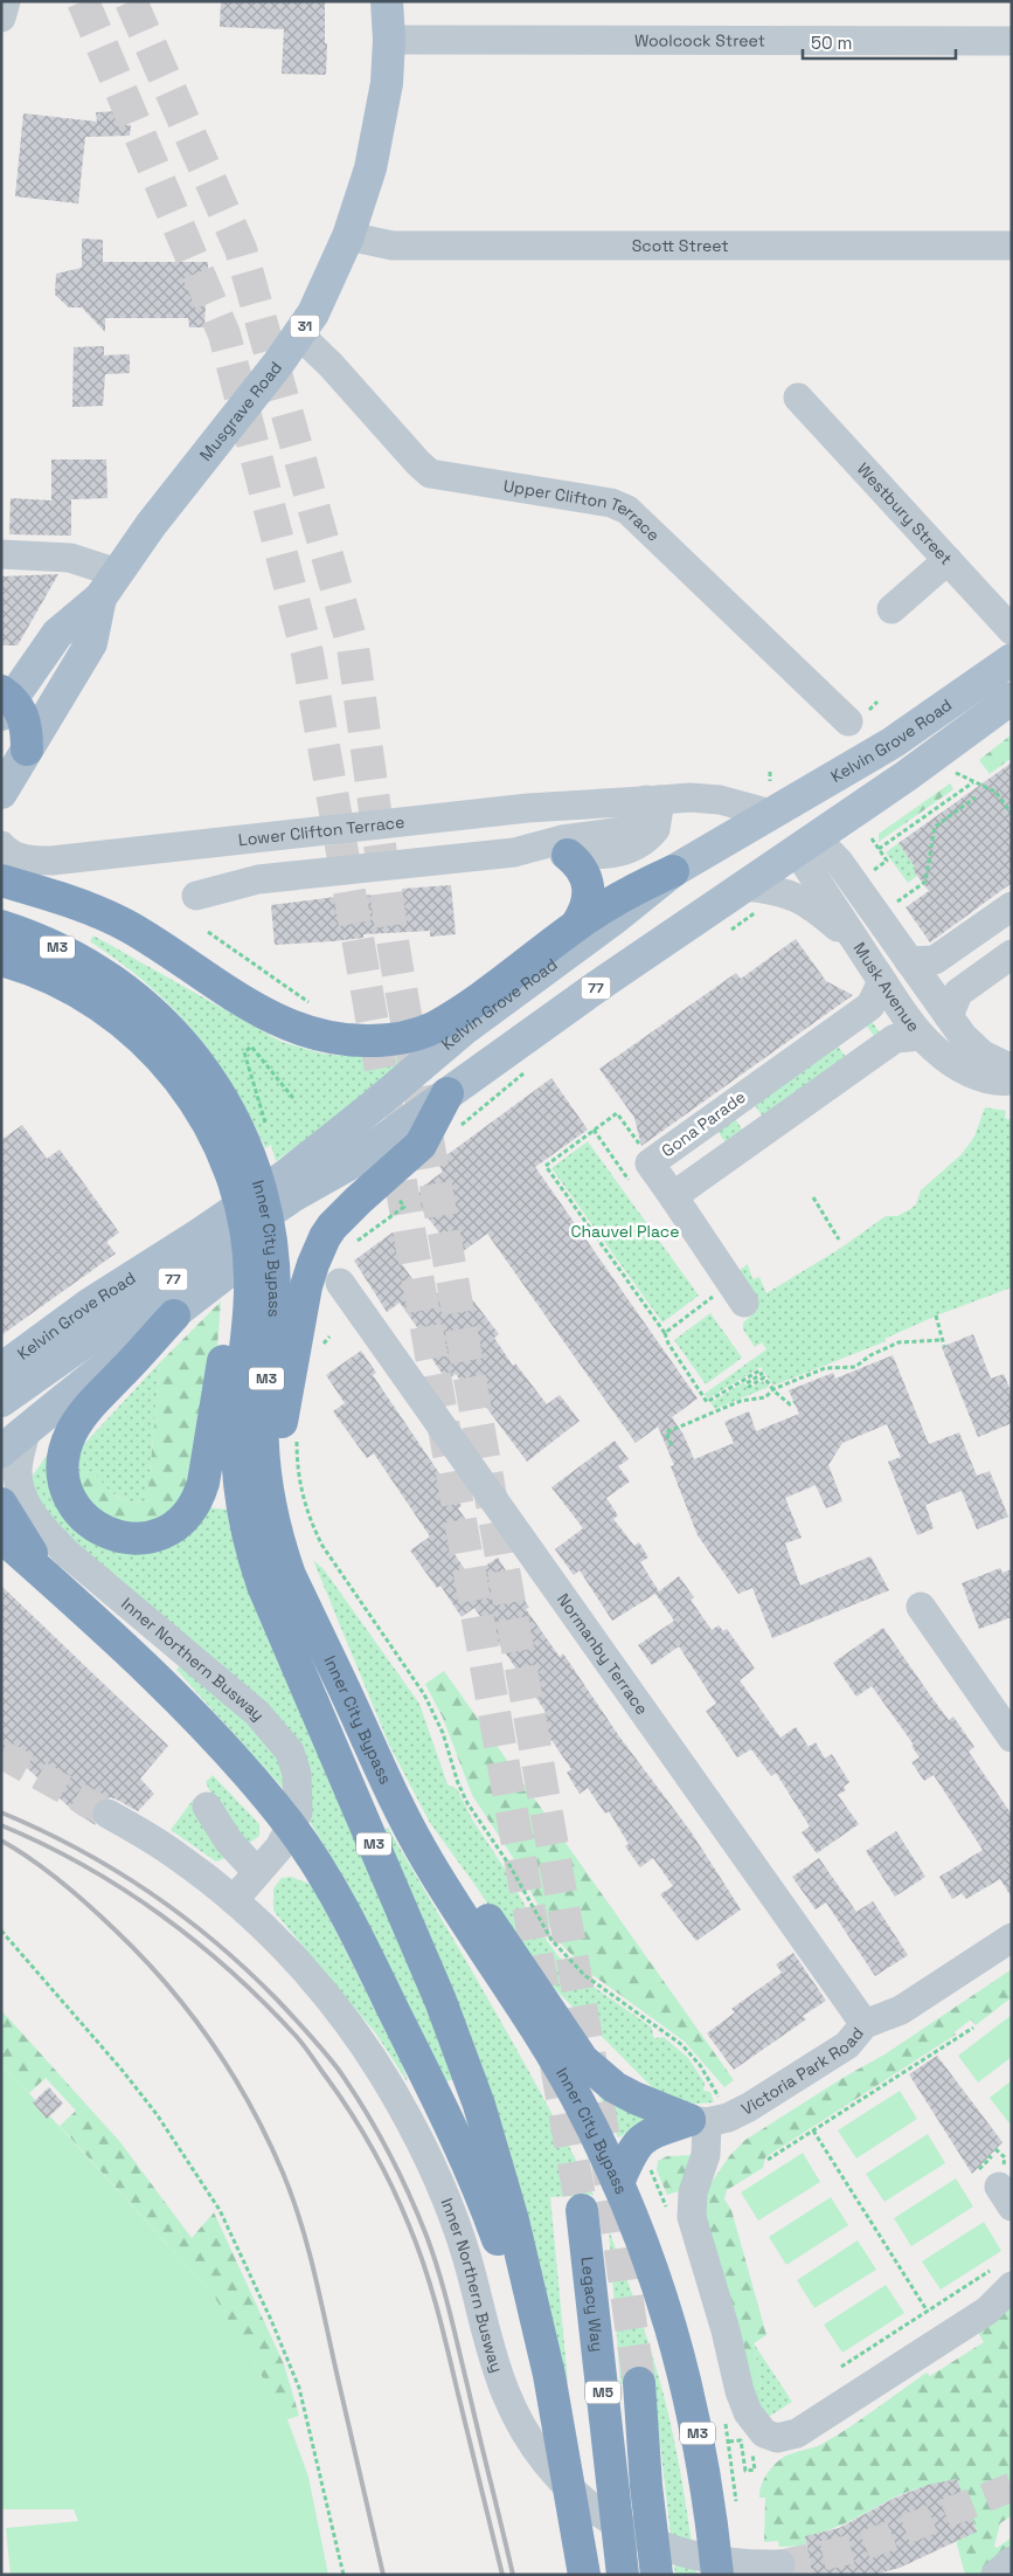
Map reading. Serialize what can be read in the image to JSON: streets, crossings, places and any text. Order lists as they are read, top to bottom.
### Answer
{
  "streets": {
    "highway": [
      "M3",
      "Inner City Bypass",
      "Legacy Way",
      "M5"
    ],
    "main road": [
      "31",
      "Musgrave Road",
      "Kelvin Grove Road",
      "77"
    ],
    "street": [
      "Woolcock Street",
      "Scott Street",
      "Upper Clifton Terrace",
      "Westbury Street",
      "Lower Clifton Terrace",
      "Musk Avenue",
      "Gona Parade",
      "Normanby Terrace",
      "Inner Northern Busway",
      "Victoria Park Road"
    ]
  },
  "crossings": [
    ["Woolcock Street", "Musgrave Road"],
    ["Scott Street", "Musgrave Road"],
    ["Musgrave Road", "Upper Clifton Terrace"],
    ["Kelvin Grove Road", "Lower Clifton Terrace"],
    ["Kelvin Grove Road", "Musk Avenue"],
    ["Kelvin Grove Road", "Inner Northern Busway"],
    ["M3", "Inner City Bypass"],
    ["Musk Avenue", "Gona Parade"],
    ["Normanby Terrace", "Victoria Park Road"]
  ],
  "parks": ["Chauvel Place"],
  "scale_bar": "50 m"
}
